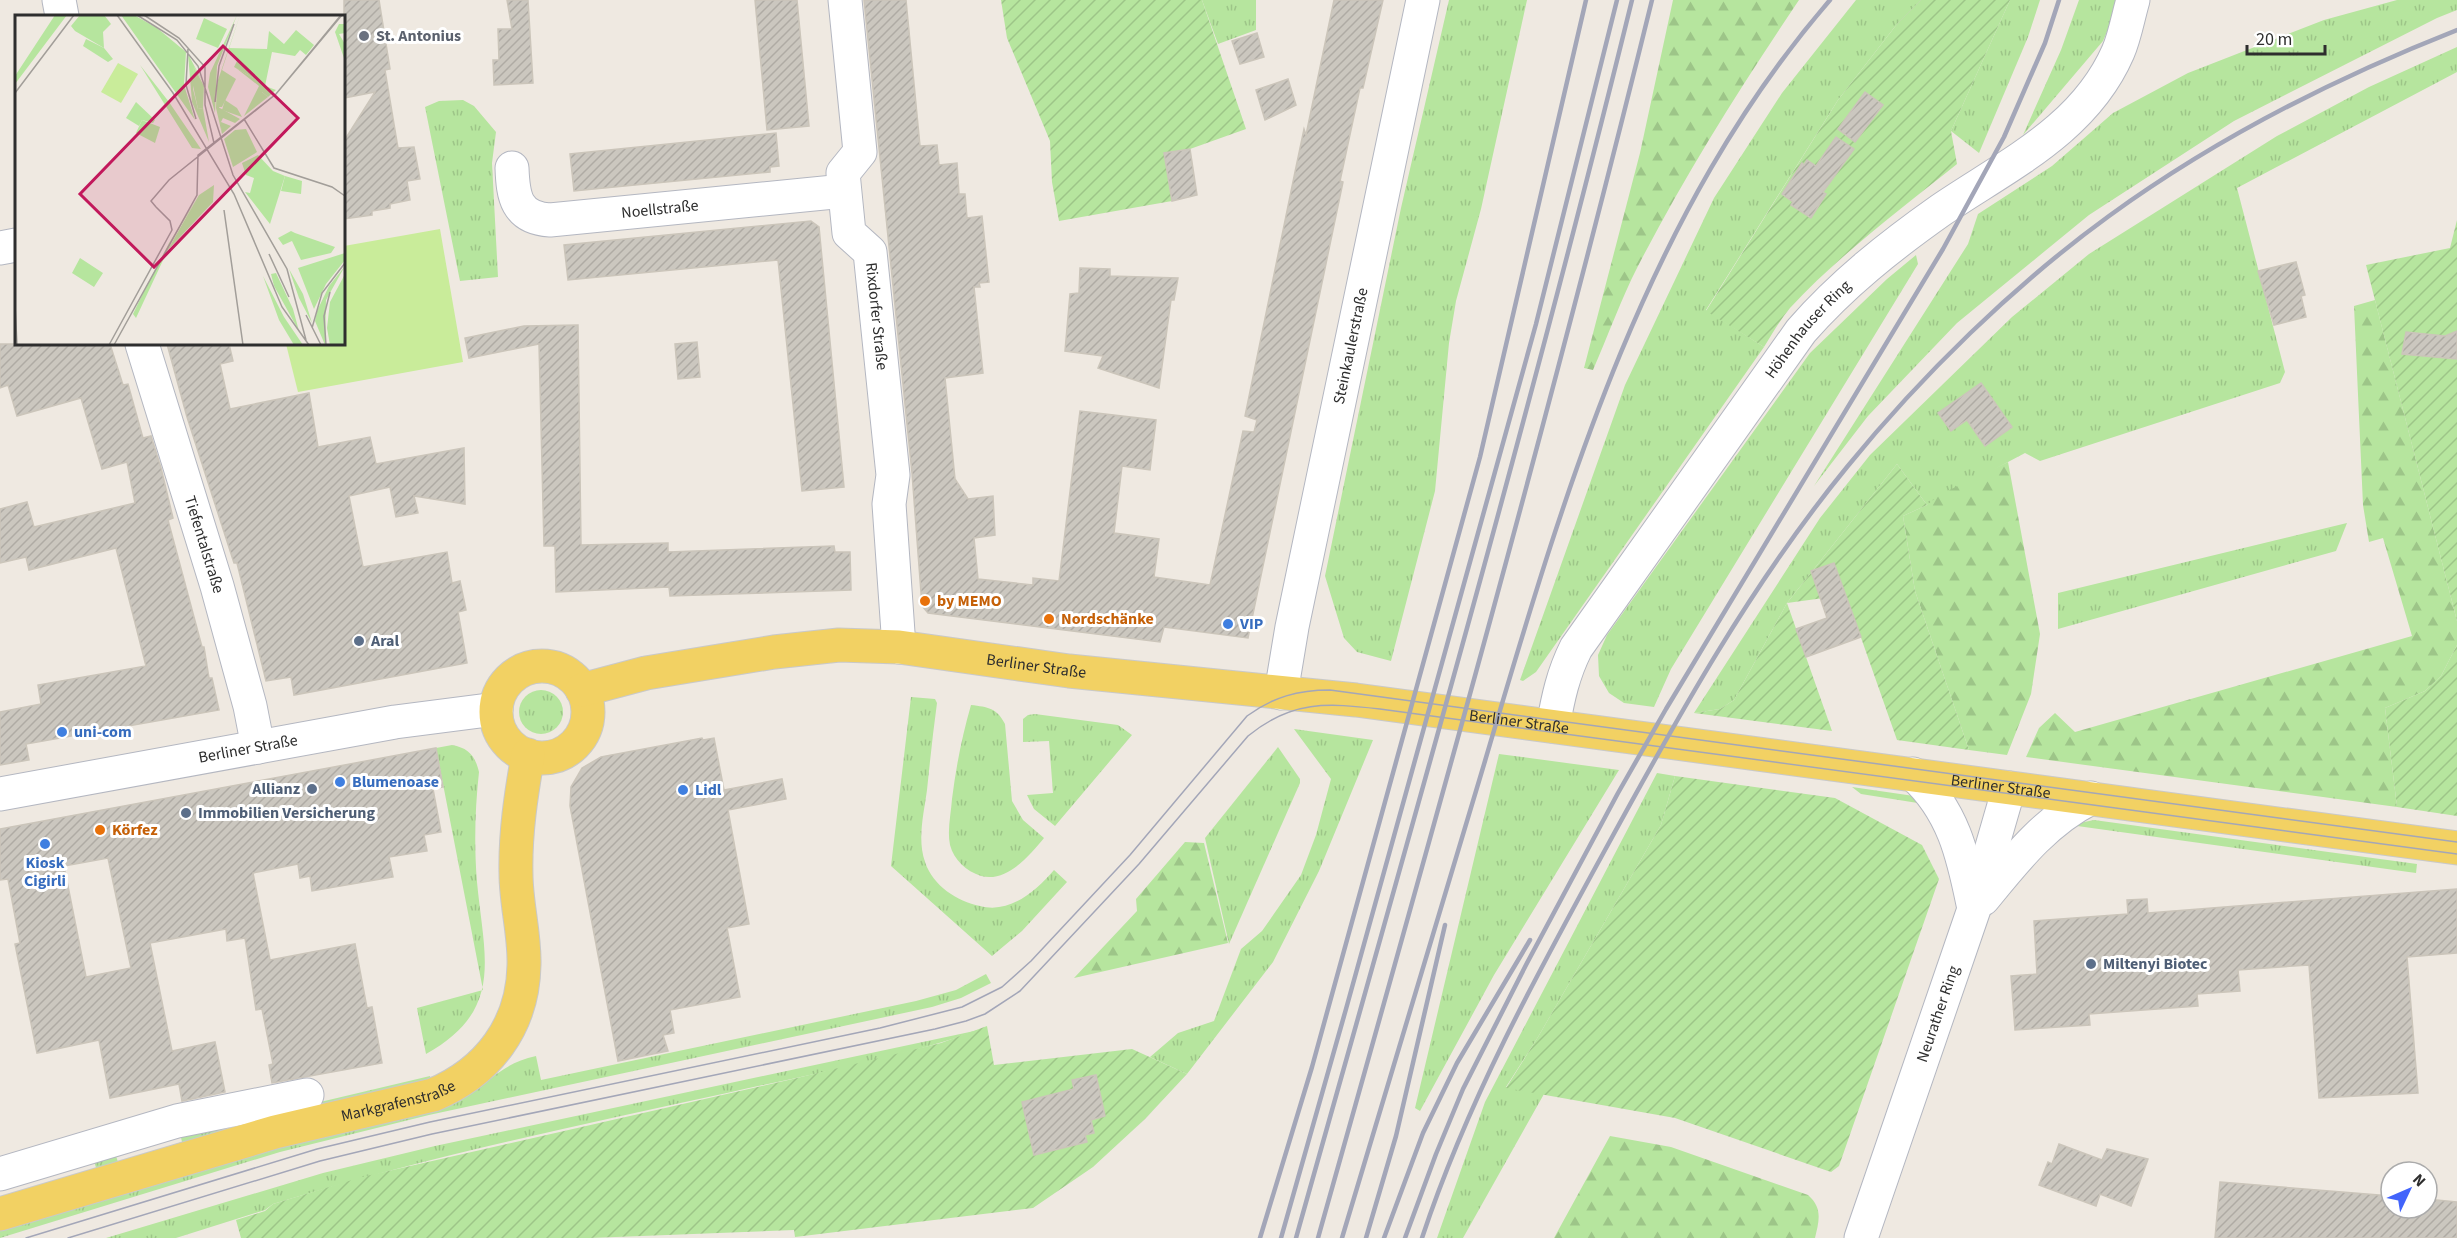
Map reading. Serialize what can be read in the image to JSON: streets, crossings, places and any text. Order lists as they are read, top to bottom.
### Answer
{
  "streets": {
    "main road": ["Berliner Straße", "Markgrafenstraße"],
    "street": [
      "Noellstraße",
      "Rixdorfer Straße",
      "Höhenhauser Ring",
      "Steinkaulerstraße",
      "Tiefentalstraße",
      "Neurather Ring"
    ]
  },
  "crossings": [
    ["Noellstraße", "Rixdorfer Straße"],
    ["Rixdorfer Straße", "Berliner Straße"],
    ["Höhenhauser Ring", "Berliner Straße"],
    ["Steinkaulerstraße", "Berliner Straße"],
    ["Tiefentalstraße", "Berliner Straße"],
    ["Berliner Straße", "Neurather Ring"],
    ["Berliner Straße", "Markgrafenstraße"]
  ],
  "places": [
    "St. Antonius",
    "by MEMO",
    "Nordschänke",
    "VIP",
    "Aral",
    "uni-com",
    "Blumenoase",
    "Allianz",
    "Lidl",
    "Immobilien Versicherung",
    "Körfez",
    "Kiosk Cigirli",
    "Miltenyi Biotec"
  ],
  "scale_bar": "20 m",
  "north": "top right"
}
